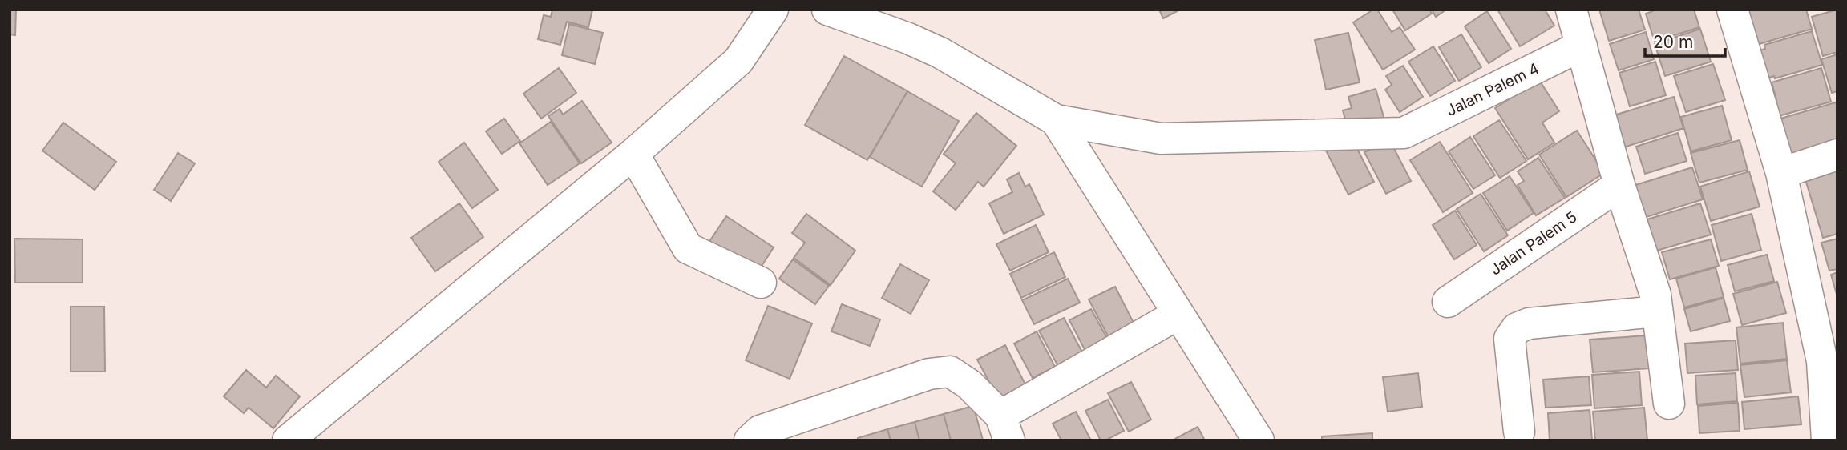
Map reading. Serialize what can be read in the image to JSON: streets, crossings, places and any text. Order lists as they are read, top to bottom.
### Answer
{
  "streets": {
    "street": ["Jalan Palem 4", "Jalan Palem 5"]
  },
  "scale_bar": "20 m"
}
